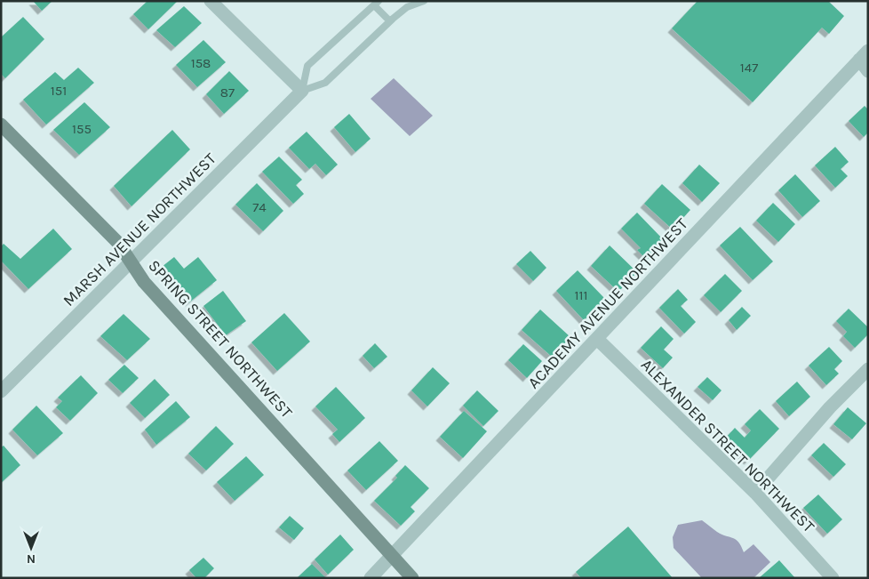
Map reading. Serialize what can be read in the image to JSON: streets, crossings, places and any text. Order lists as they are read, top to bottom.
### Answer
{
  "streets": {
    "street": [
      "MARSH AVENUE NORTHWEST",
      "ACADEMY AVENUE NORTHWEST",
      "SPRING STREET NORTHWEST",
      "ALEXANDER STREET NORTHWEST"
    ]
  },
  "crossings": [
    ["MARSH AVENUE NORTHWEST", "SPRING STREET NORTHWEST"],
    ["ACADEMY AVENUE NORTHWEST", "SPRING STREET NORTHWEST"],
    ["ACADEMY AVENUE NORTHWEST", "ALEXANDER STREET NORTHWEST"]
  ],
  "house_numbers": [
    "158",
    "147",
    "151",
    "87",
    "155",
    "74",
    "111"
  ],
  "north": "bottom"
}
